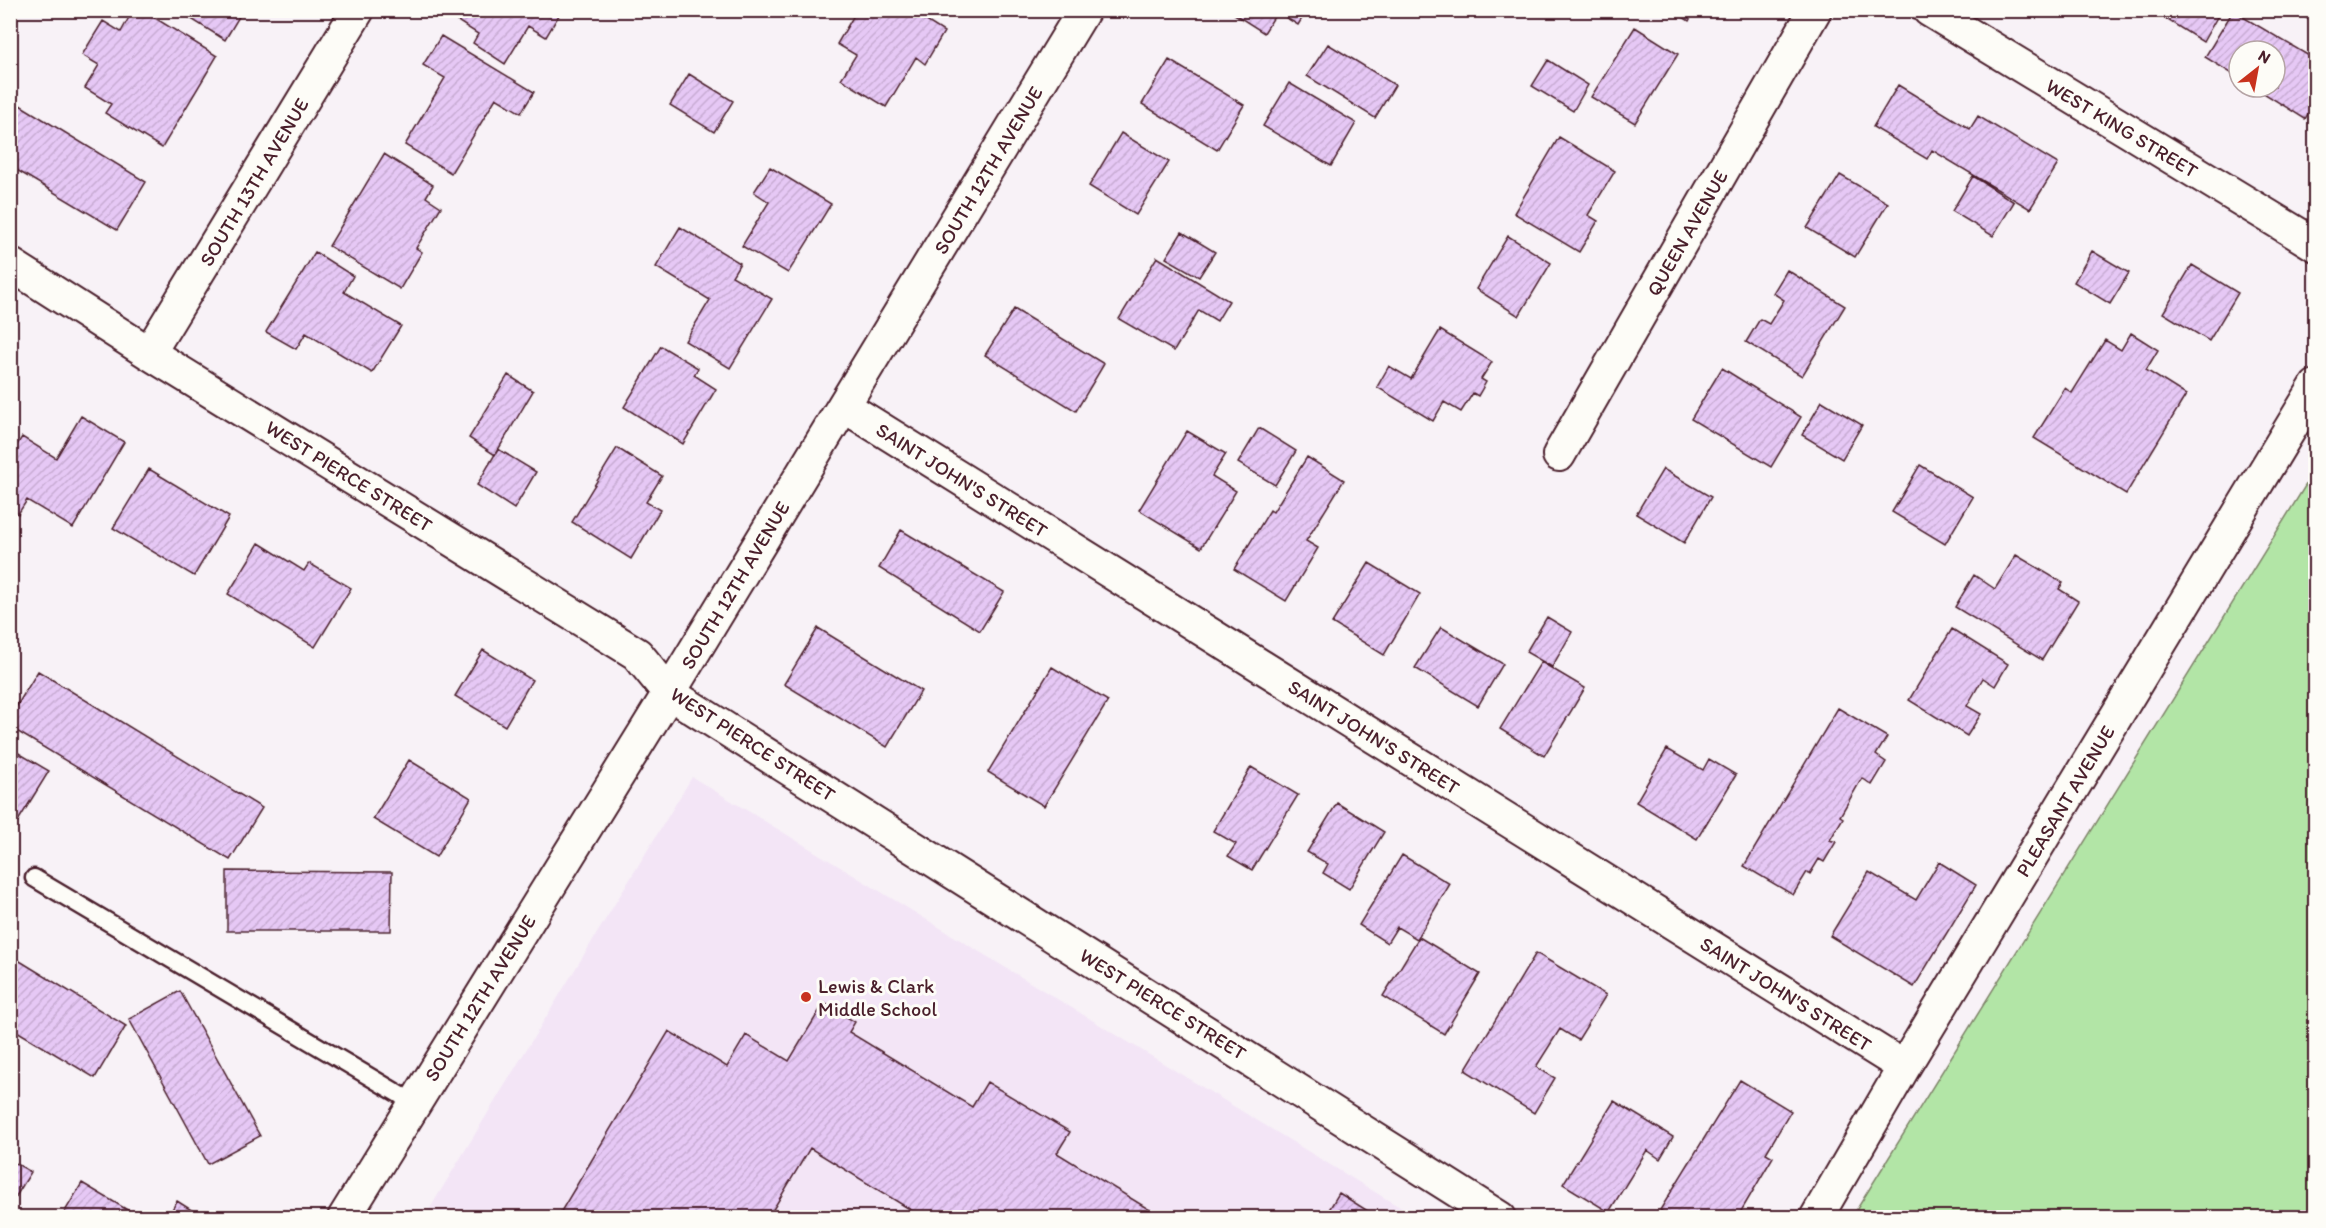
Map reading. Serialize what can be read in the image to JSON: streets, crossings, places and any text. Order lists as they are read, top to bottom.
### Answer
{
  "streets": {
    "street": [
      "WEST KING STREET",
      "SOUTH 12TH AVENUE",
      "SOUTH 13TH AVENUE",
      "QUEEN AVENUE",
      "WEST PIERCE STREET",
      "SAINT JOHN'S STREET",
      "PLEASANT AVENUE"
    ]
  },
  "crossings": [
    ["SOUTH 12TH AVENUE", "WEST PIERCE STREET"],
    ["SOUTH 12TH AVENUE", "SAINT JOHN'S STREET"],
    ["SOUTH 13TH AVENUE", "WEST PIERCE STREET"],
    ["SAINT JOHN'S STREET", "PLEASANT AVENUE"]
  ],
  "places": ["Lewis & Clark Middle School"],
  "north": "top right"
}
